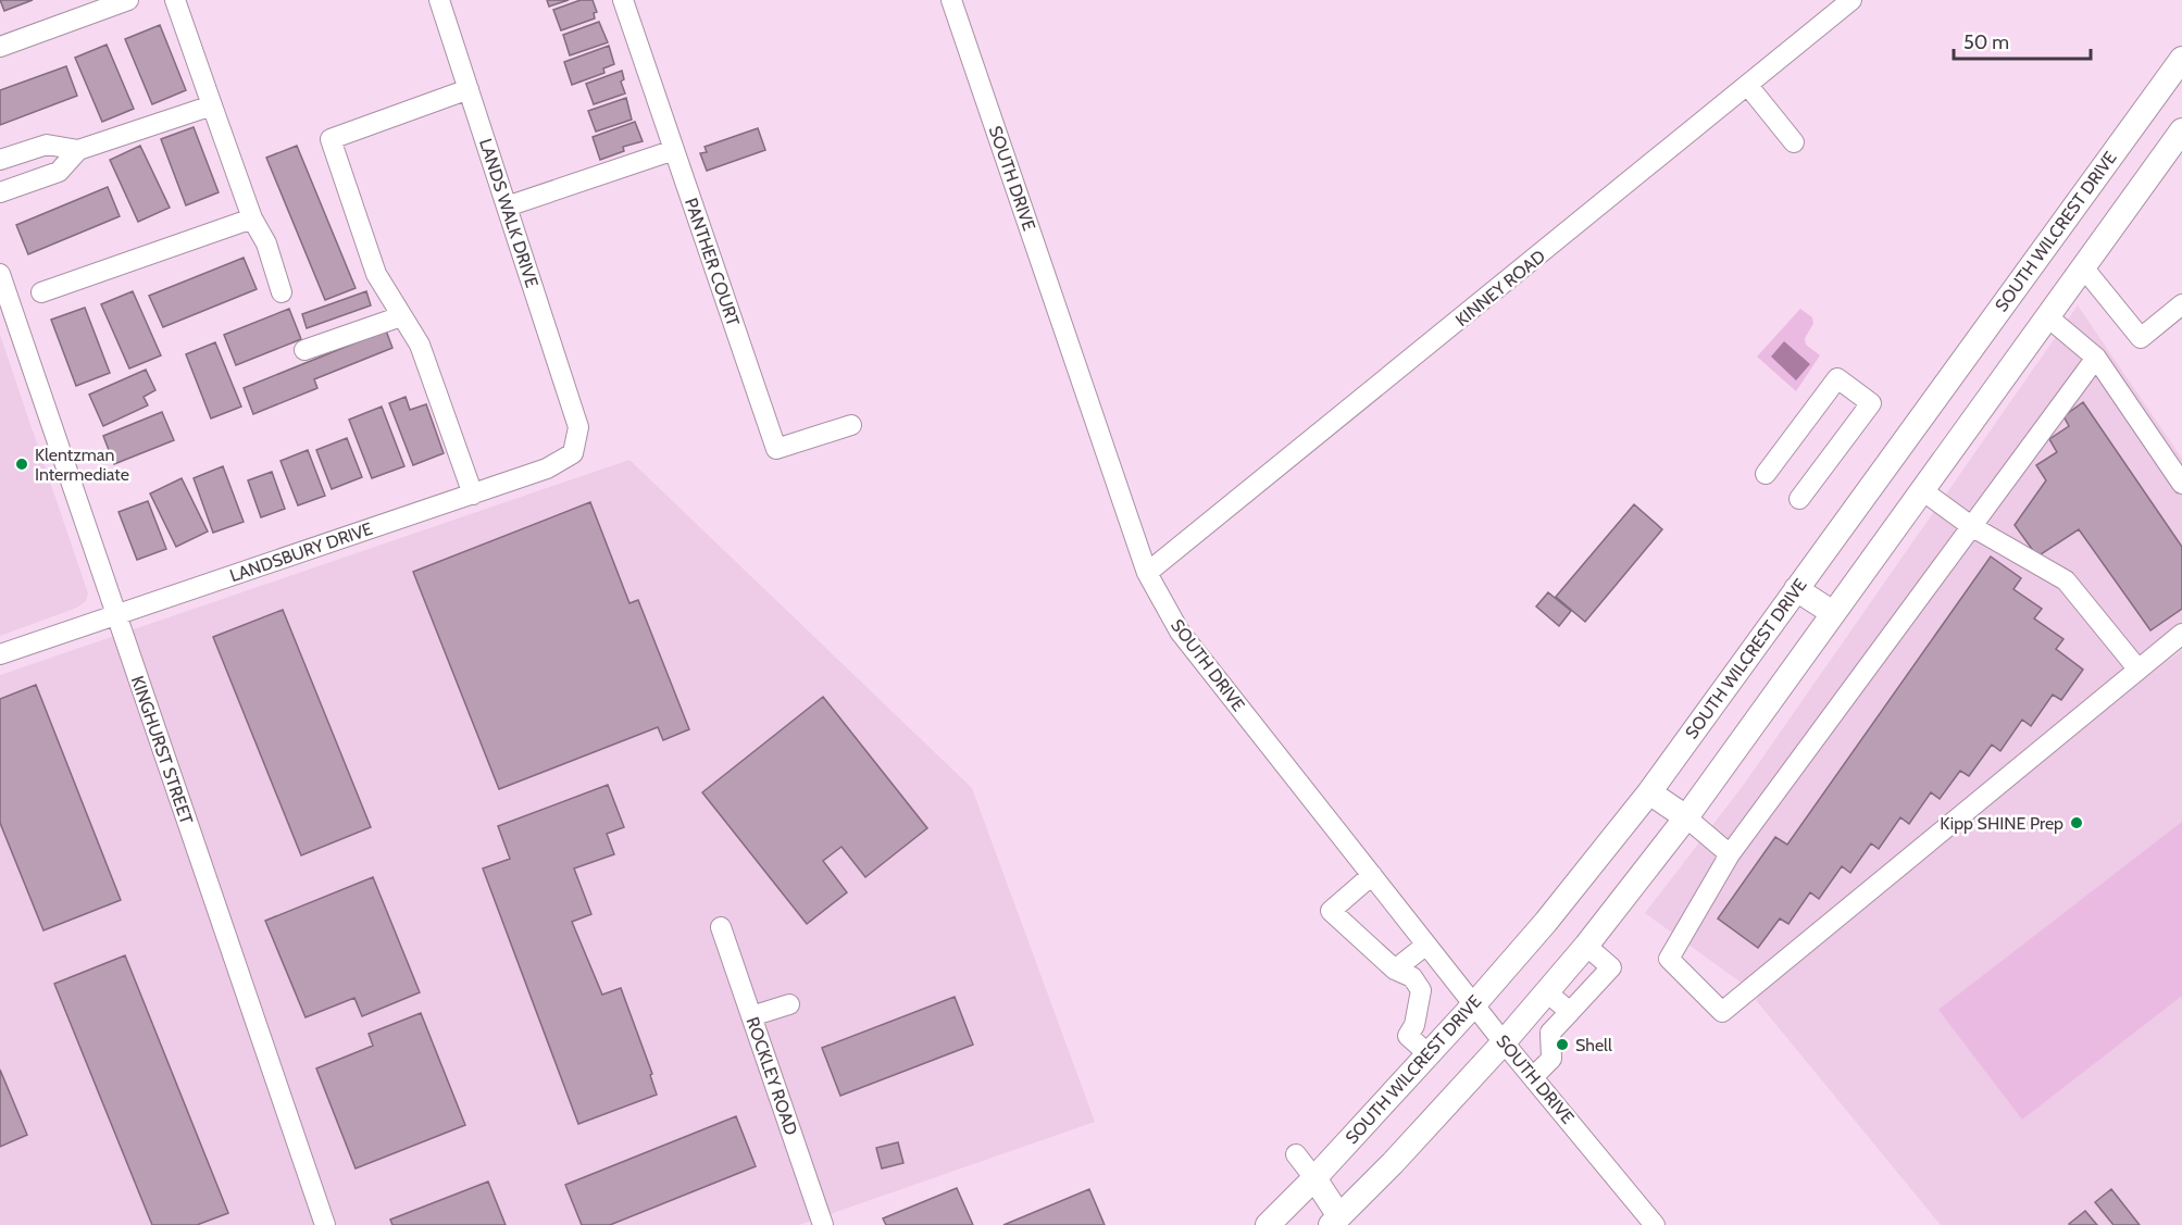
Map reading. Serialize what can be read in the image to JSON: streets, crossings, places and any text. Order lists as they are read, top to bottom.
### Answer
{
  "streets": {
    "main road": ["SOUTH WILCREST DRIVE"],
    "street": [
      "SOUTH DRIVE",
      "LANDS WALK DRIVE",
      "PANTHER COURT",
      "KINNEY ROAD",
      "LANDSBURY DRIVE",
      "KINGHURST STREET",
      "ROCKLEY ROAD"
    ]
  },
  "crossings": [
    ["SOUTH DRIVE", "SOUTH WILCREST DRIVE"],
    ["SOUTH DRIVE", "KINNEY ROAD"],
    ["LANDS WALK DRIVE", "LANDSBURY DRIVE"],
    ["LANDSBURY DRIVE", "KINGHURST STREET"]
  ],
  "places": ["Klentzman Intermediate", "Kipp SHINE Prep", "Shell"],
  "scale_bar": "50 m"
}
